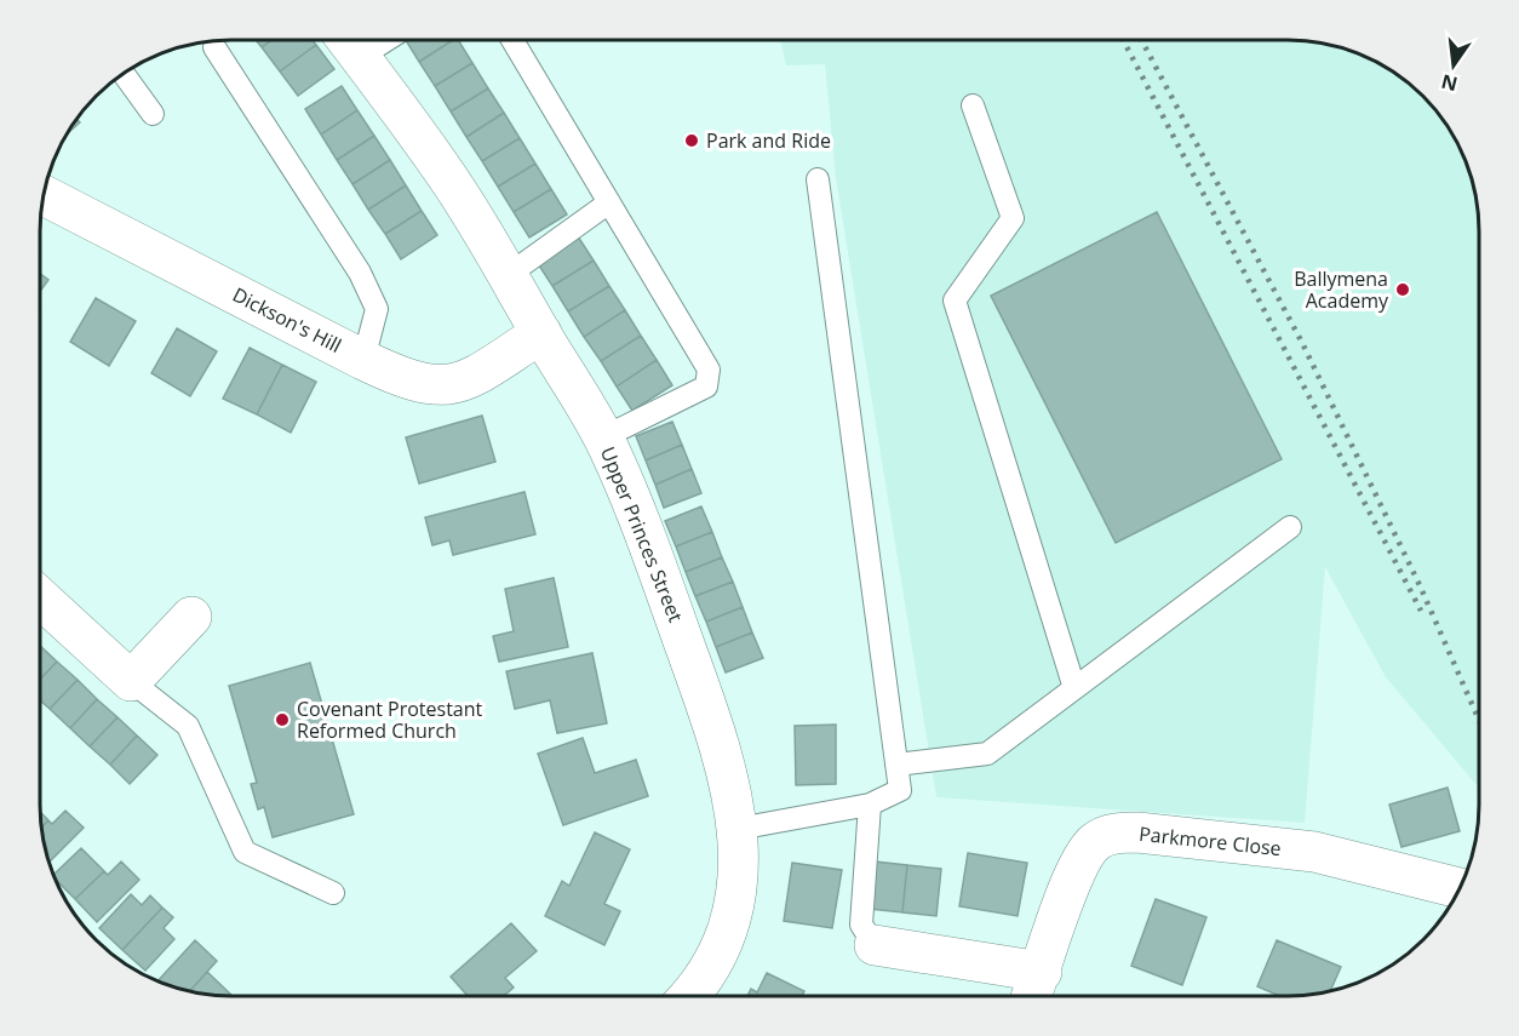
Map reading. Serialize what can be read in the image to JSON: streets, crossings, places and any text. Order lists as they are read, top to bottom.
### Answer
{
  "streets": {
    "street": ["Dickson's Hill", "Upper Princes Street", "Parkmore Close"]
  },
  "crossings": [
    ["Dickson's Hill", "Upper Princes Street"]
  ],
  "places": ["Park and Ride", "Ballymena Academy", "Covenant Protestant Reformed Church"],
  "north": "bottom"
}
